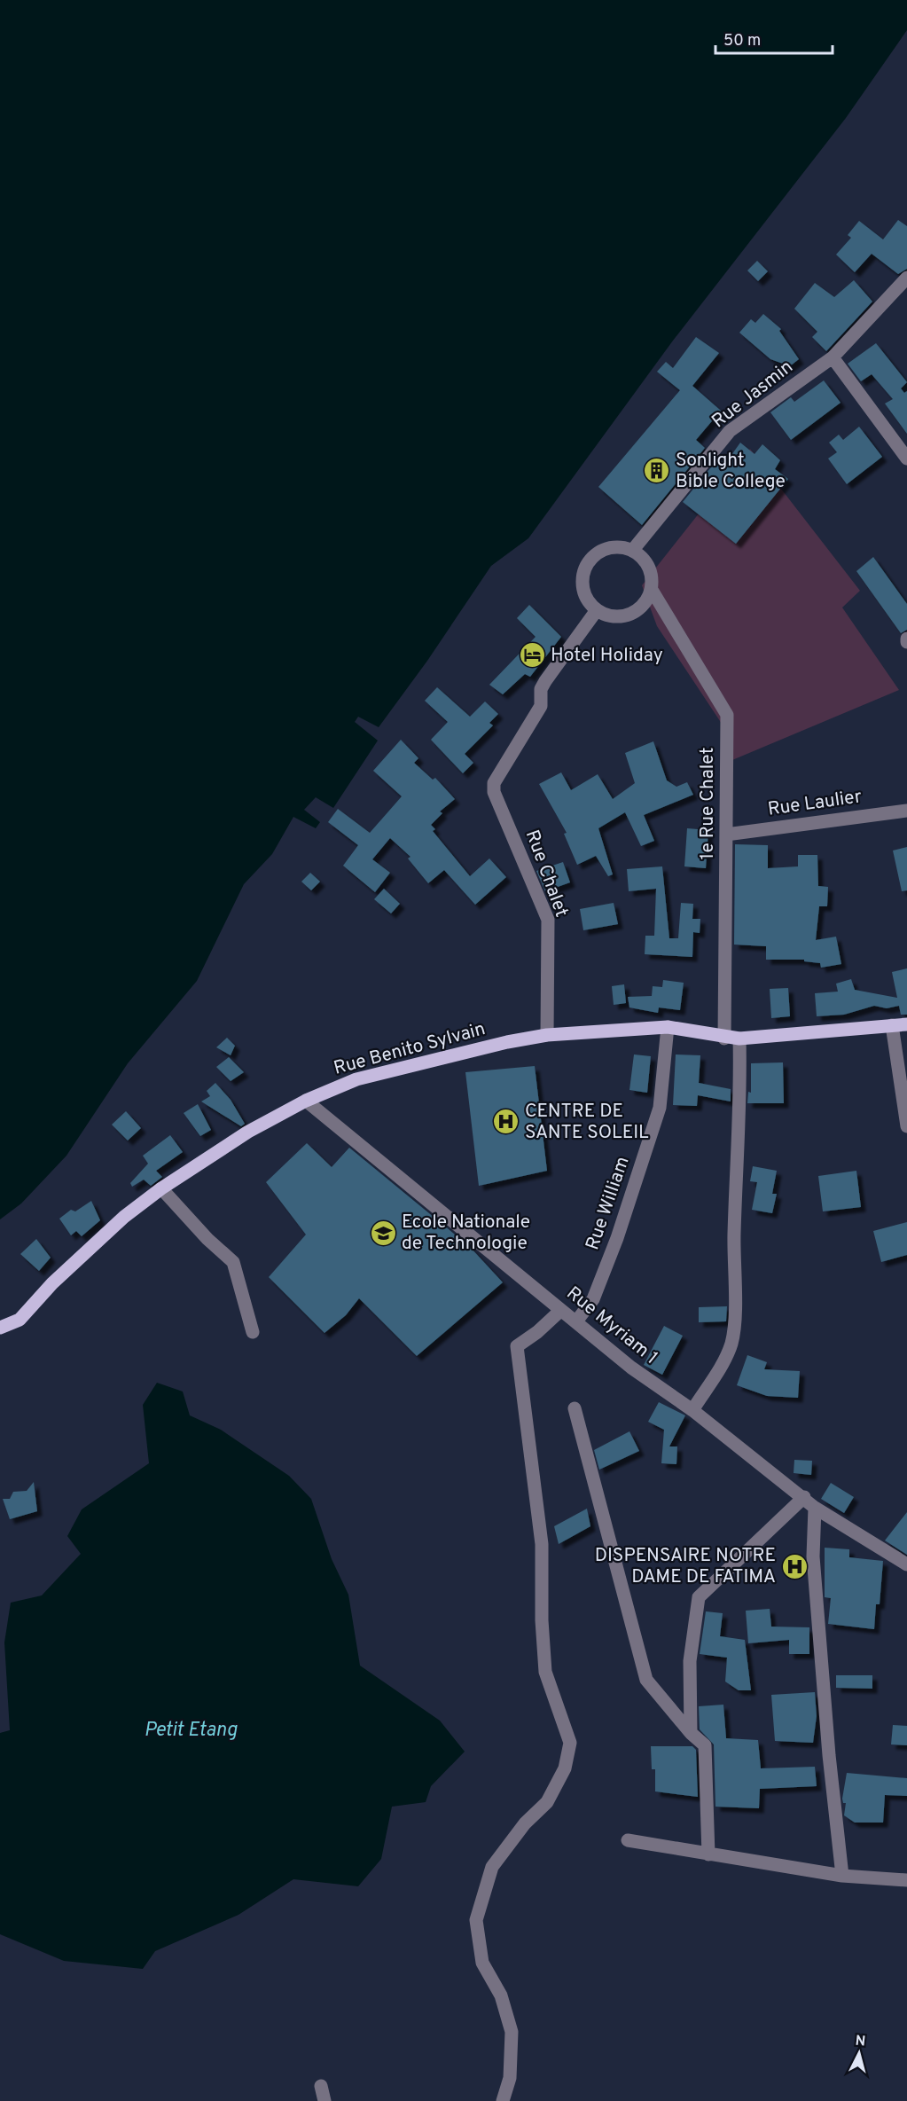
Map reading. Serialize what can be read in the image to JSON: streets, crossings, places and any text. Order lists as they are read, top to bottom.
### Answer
{
  "streets": {
    "main road": ["Rue Benito Sylvain"],
    "street": [
      "Rue Jasmin",
      "1e Rue Chalet",
      "Rue Laulier",
      "Rue Chalet",
      "Rue William",
      "Rue Myriam 1"
    ]
  },
  "crossings": [
    ["Rue Jasmin", "1e Rue Chalet"],
    ["Rue Jasmin", "Rue Chalet"],
    ["1e Rue Chalet", "Rue Laulier"],
    ["1e Rue Chalet", "Rue Chalet"],
    ["1e Rue Chalet", "Rue Benito Sylvain"],
    ["Rue Chalet", "Rue Benito Sylvain"],
    ["Rue Benito Sylvain", "Rue William"],
    ["Rue Benito Sylvain", "Rue Myriam 1"],
    ["Rue William", "Rue Myriam 1"]
  ],
  "water": ["Petit Etang"],
  "places": {
    "building": ["Sonlight Bible College"],
    "hotel": ["Hotel Holiday"],
    "hospital": ["CENTRE DE SANTE SOLEIL", "DISPENSAIRE NOTRE DAME DE FATIMA"],
    "school or university": ["Ecole Nationale de Technologie"]
  },
  "scale_bar": "50 m",
  "north": "top"
}
